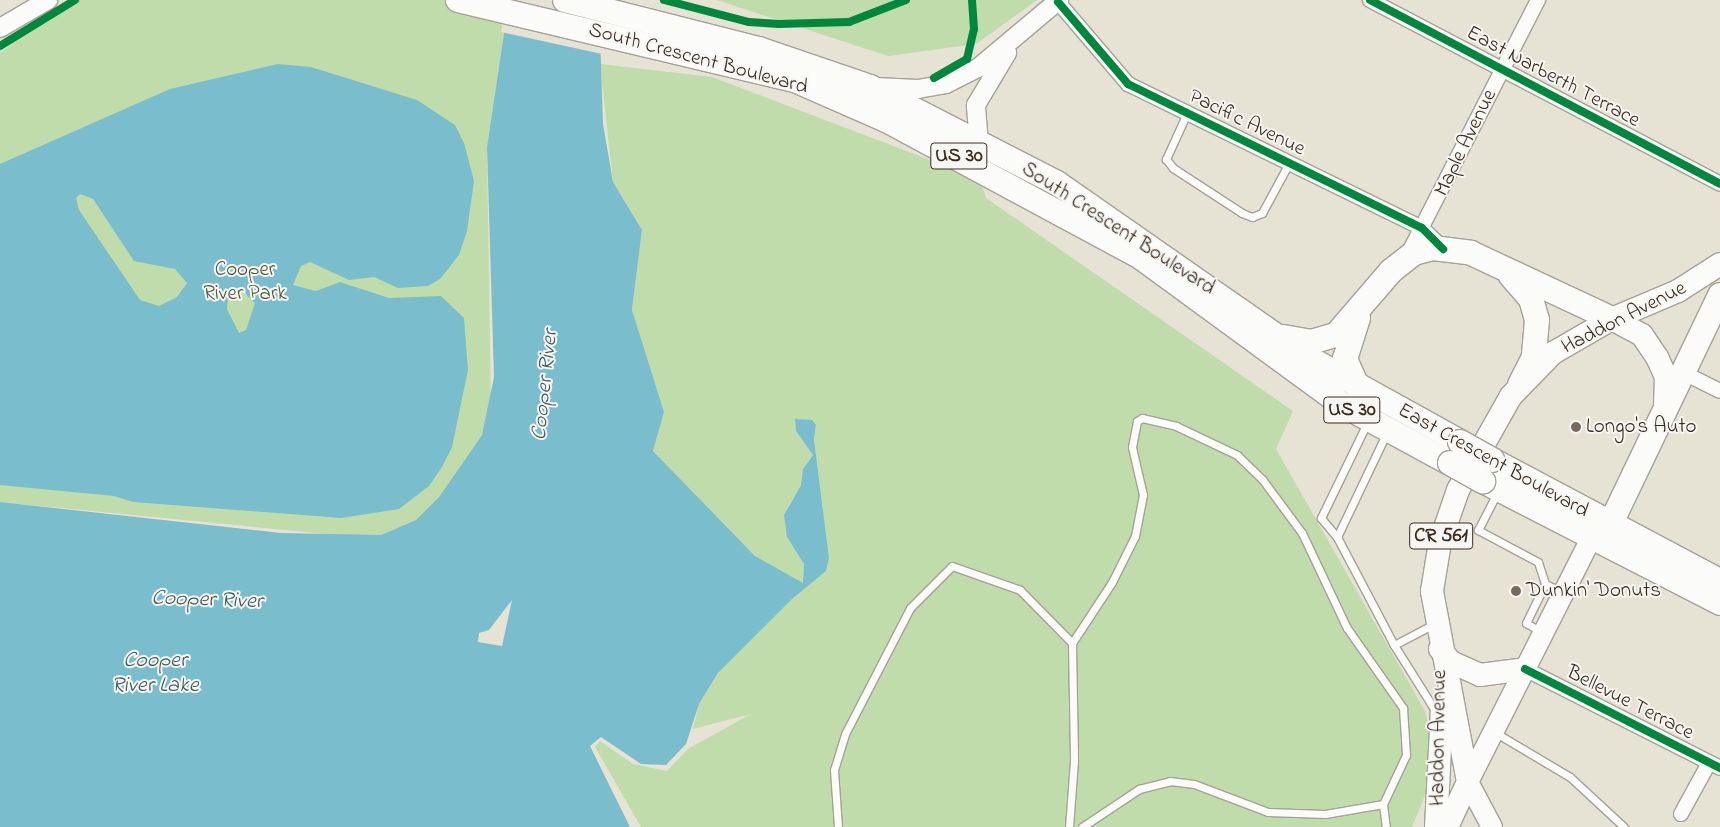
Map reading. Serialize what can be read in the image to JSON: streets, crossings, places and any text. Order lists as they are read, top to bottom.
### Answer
{
  "streets": {
    "highway": ["South Crescent Boulevard", "US 30", "East Crescent Boulevard"],
    "main road": ["Haddon Avenue", "CR 561"],
    "street": [
      "East Narberth Terrace",
      "Pacific Avenue",
      "Maple Avenue",
      "Bellevue Terrace"
    ]
  },
  "crossings": [
    ["South Crescent Boulevard", "East Crescent Boulevard"],
    ["East Narberth Terrace", "Maple Avenue"],
    ["Pacific Avenue", "Maple Avenue"]
  ],
  "water": ["Cooper River", "Cooper River Lake"],
  "parks": ["Cooper River Park"],
  "places": ["Longo's Auto", "Dunkin' Donuts"]
}
